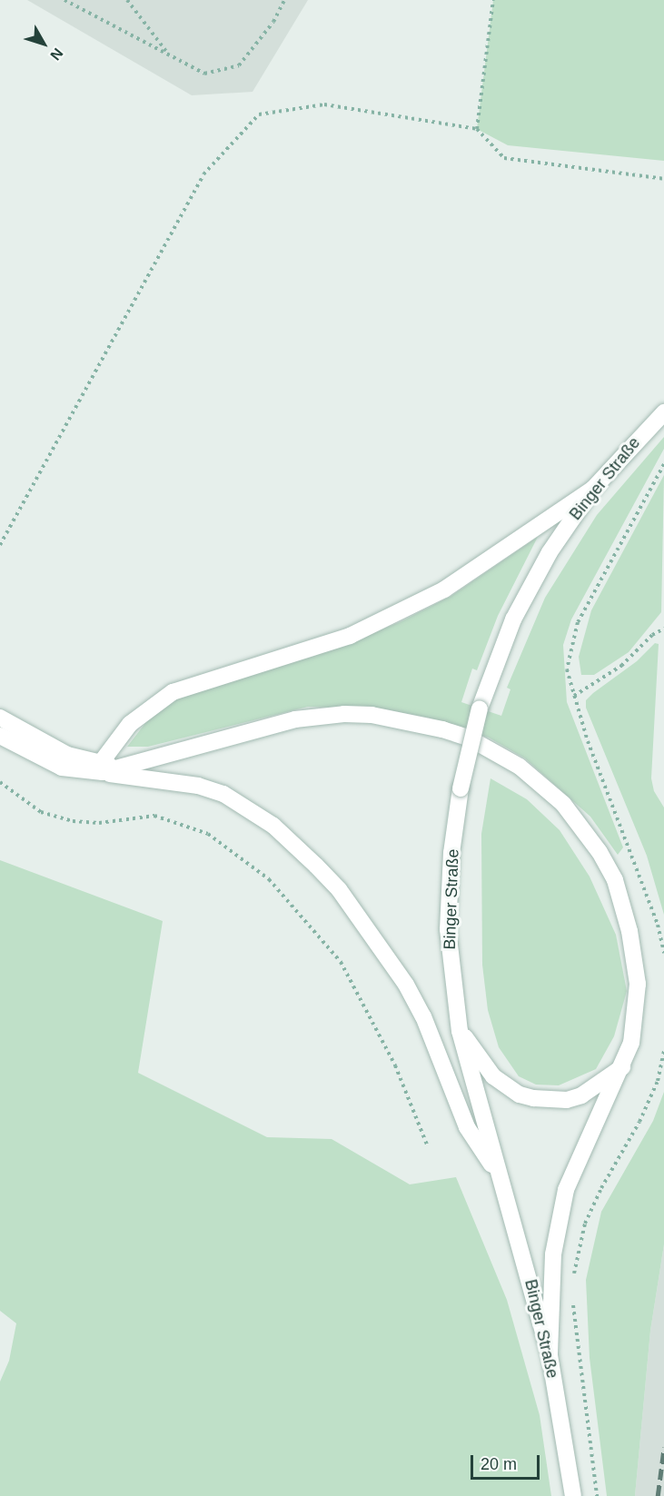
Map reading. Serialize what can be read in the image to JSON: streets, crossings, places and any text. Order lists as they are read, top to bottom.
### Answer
{
  "streets": {
    "main road": ["Binger Straße"]
  },
  "scale_bar": "20 m",
  "north": "bottom right"
}
